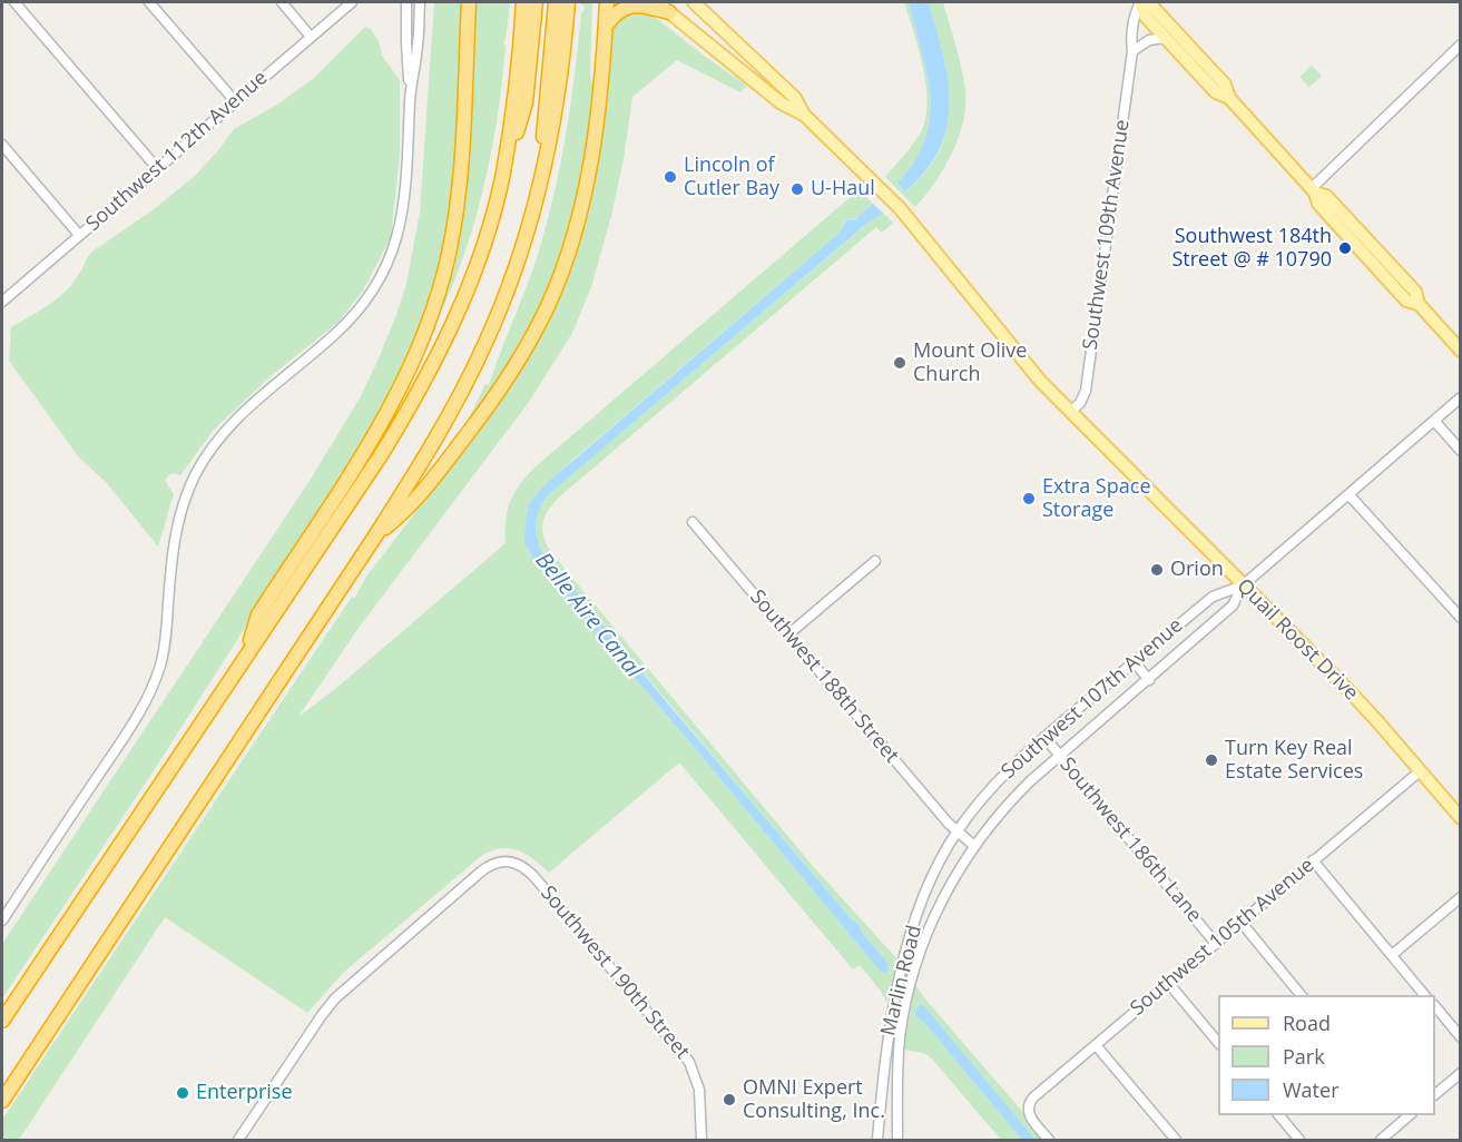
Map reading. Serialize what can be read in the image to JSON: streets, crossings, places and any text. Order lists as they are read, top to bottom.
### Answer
{
  "streets": {
    "main road": ["Quail Roost Drive"],
    "street": [
      "Southwest 112th Avenue",
      "Southwest 109th Avenue",
      "Southwest 188th Street",
      "Southwest 107th Avenue",
      "Southwest 186th Lane",
      "Southwest 105th Avenue",
      "Southwest 190th Street",
      "Marlin Road"
    ]
  },
  "crossings": [
    ["Southwest 109th Avenue", "Quail Roost Drive"],
    ["Quail Roost Drive", "Southwest 107th Avenue"],
    ["Quail Roost Drive", "Southwest 105th Avenue"],
    ["Southwest 188th Street", "Southwest 107th Avenue"],
    ["Southwest 188th Street", "Marlin Road"],
    ["Southwest 107th Avenue", "Southwest 186th Lane"],
    ["Southwest 107th Avenue", "Marlin Road"],
    ["Southwest 186th Lane", "Southwest 105th Avenue"]
  ],
  "water": ["Belle Aire Canal"],
  "places": [
    "Lincoln of Cutler Bay",
    "U-Haul",
    "Southwest 184th Street @ # 10790",
    "Mount Olive Church",
    "Extra Space Storage",
    "Orion",
    "Turn Key Real Estate Services",
    "Enterprise",
    "OMNI Expert Consulting, Inc."
  ],
  "legend": ["Road", "Park", "Water"]
}
